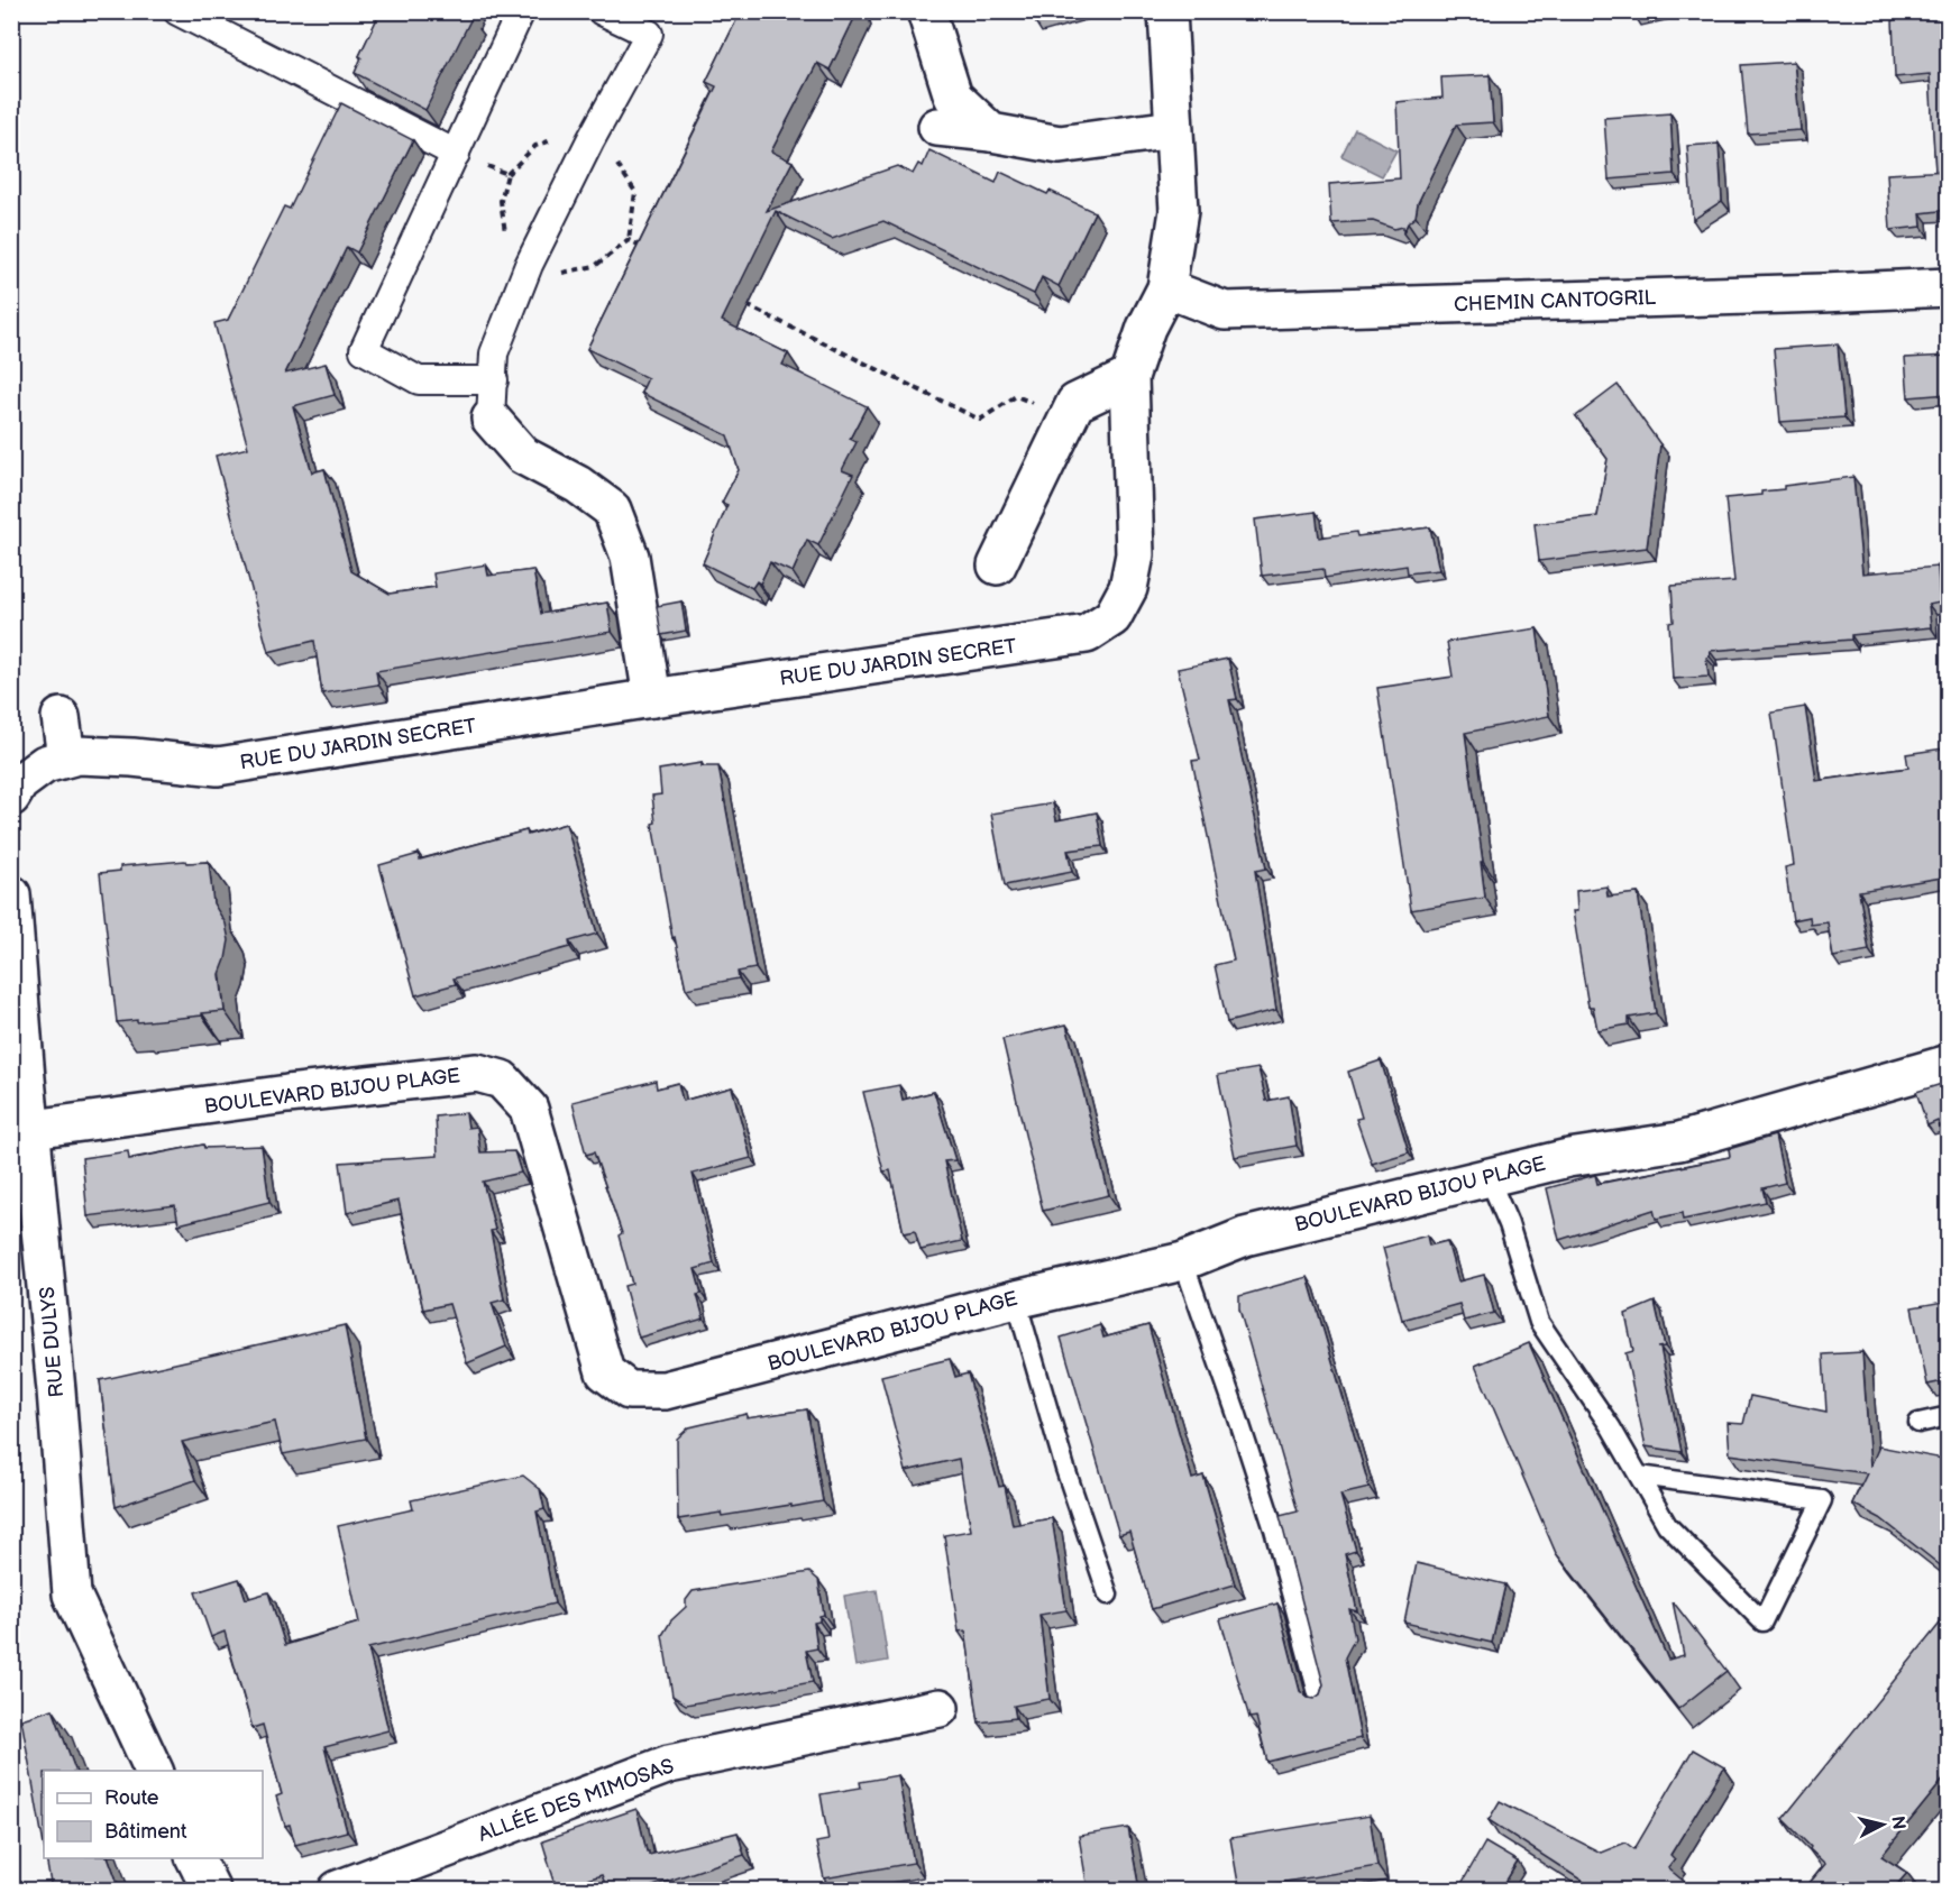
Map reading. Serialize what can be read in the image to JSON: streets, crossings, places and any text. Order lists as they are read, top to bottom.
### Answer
{
  "streets": {
    "street": [
      "CHEMIN CANTOGRIL",
      "RUE DU JARDIN SECRET",
      "BOULEVARD BIJOU PLAGE",
      "RUE DULYS",
      "ALLÉE DES MIMOSAS"
    ]
  },
  "crossings": [
    ["CHEMIN CANTOGRIL", "RUE DU JARDIN SECRET"],
    ["BOULEVARD BIJOU PLAGE", "RUE DULYS"]
  ],
  "legend": ["Route", "Bâtiment"],
  "north": "right"
}
